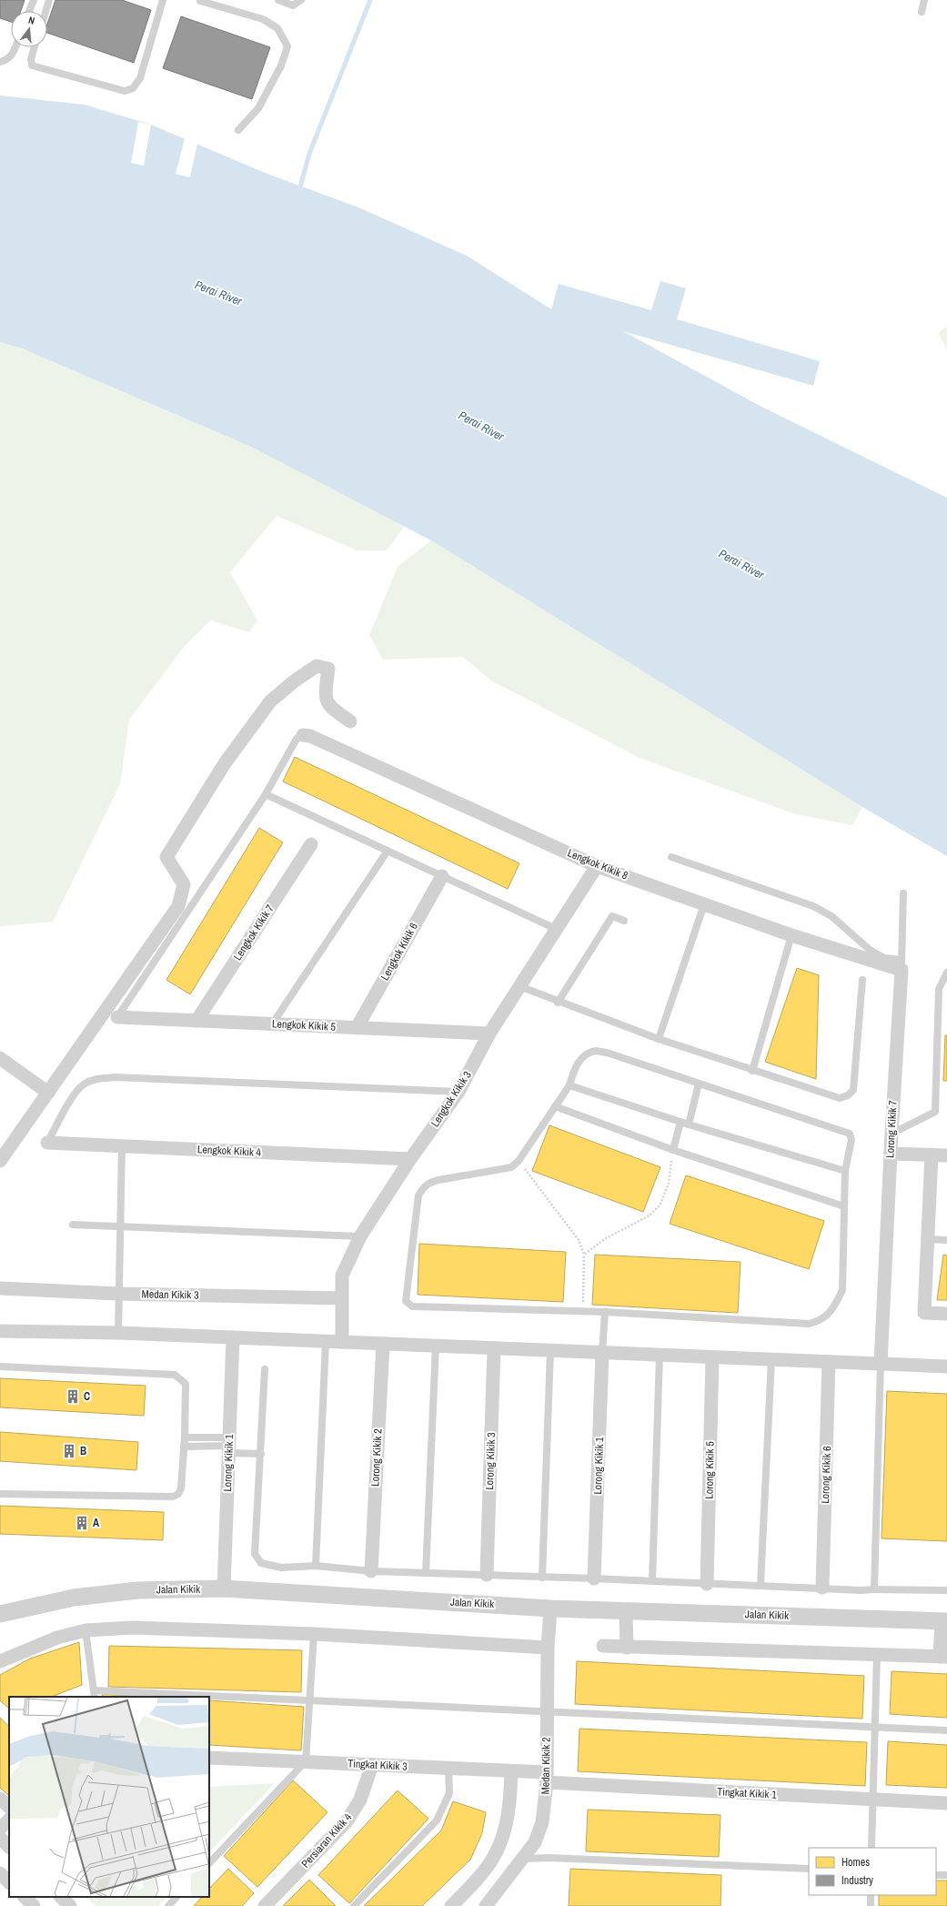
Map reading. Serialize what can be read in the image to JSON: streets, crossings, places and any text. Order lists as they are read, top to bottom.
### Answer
{
  "streets": {
    "street": [
      "Lengkok Kikik 8",
      "Lengkok Kikik 7",
      "Lengkok Kikik 6",
      "Lengkok Kikik 5",
      "Lengkok Kikik 3",
      "Lorong Kikik 7",
      "Lengkok Kikik 4",
      "Medan Kikik 3",
      "Lorong Kikik 2",
      "Lorong Kikik 3",
      "Lorong Kikik 1",
      "Lorong Kikik 5",
      "Lorong Kikik 6",
      "Jalan Kikik",
      "Tingkat Kikik 3",
      "Medan Kikik 2",
      "Tingkat Kikik 1",
      "Persiaran Kikik 4"
    ]
  },
  "crossings": [
    ["Lengkok Kikik 8", "Lengkok Kikik 3"],
    ["Lengkok Kikik 8", "Lorong Kikik 7"],
    ["Lengkok Kikik 7", "Lengkok Kikik 5"],
    ["Lengkok Kikik 6", "Lengkok Kikik 5"],
    ["Lengkok Kikik 5", "Lengkok Kikik 3"],
    ["Lengkok Kikik 3", "Lengkok Kikik 4"],
    ["Lengkok Kikik 3", "Medan Kikik 3"],
    ["Lorong Kikik 1", "Jalan Kikik"],
    ["Jalan Kikik", "Medan Kikik 2"],
    ["Tingkat Kikik 3", "Medan Kikik 2"],
    ["Tingkat Kikik 3", "Tingkat Kikik 1"],
    ["Tingkat Kikik 3", "Persiaran Kikik 4"],
    ["Medan Kikik 2", "Tingkat Kikik 1"]
  ],
  "water": ["Perai River"],
  "places": {
    "building": ["C", "B", "A"]
  },
  "legend": ["Homes", "Industry"],
  "north": "top"
}
